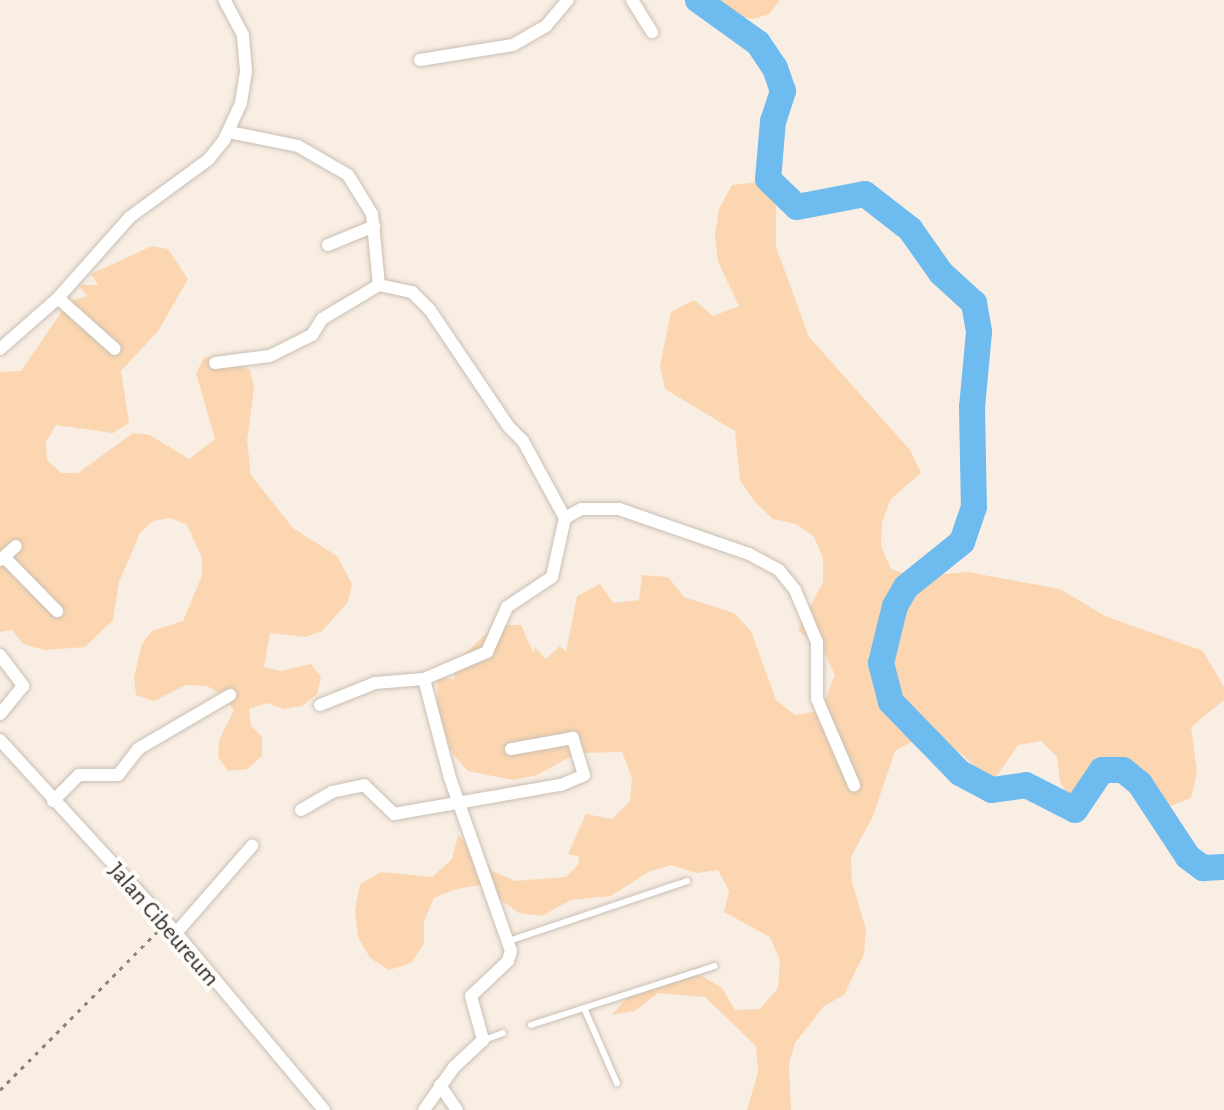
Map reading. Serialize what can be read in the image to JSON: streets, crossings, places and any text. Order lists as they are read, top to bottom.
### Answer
{
  "streets": {
    "street": ["Jalan Cibeureum"]
  }
}
